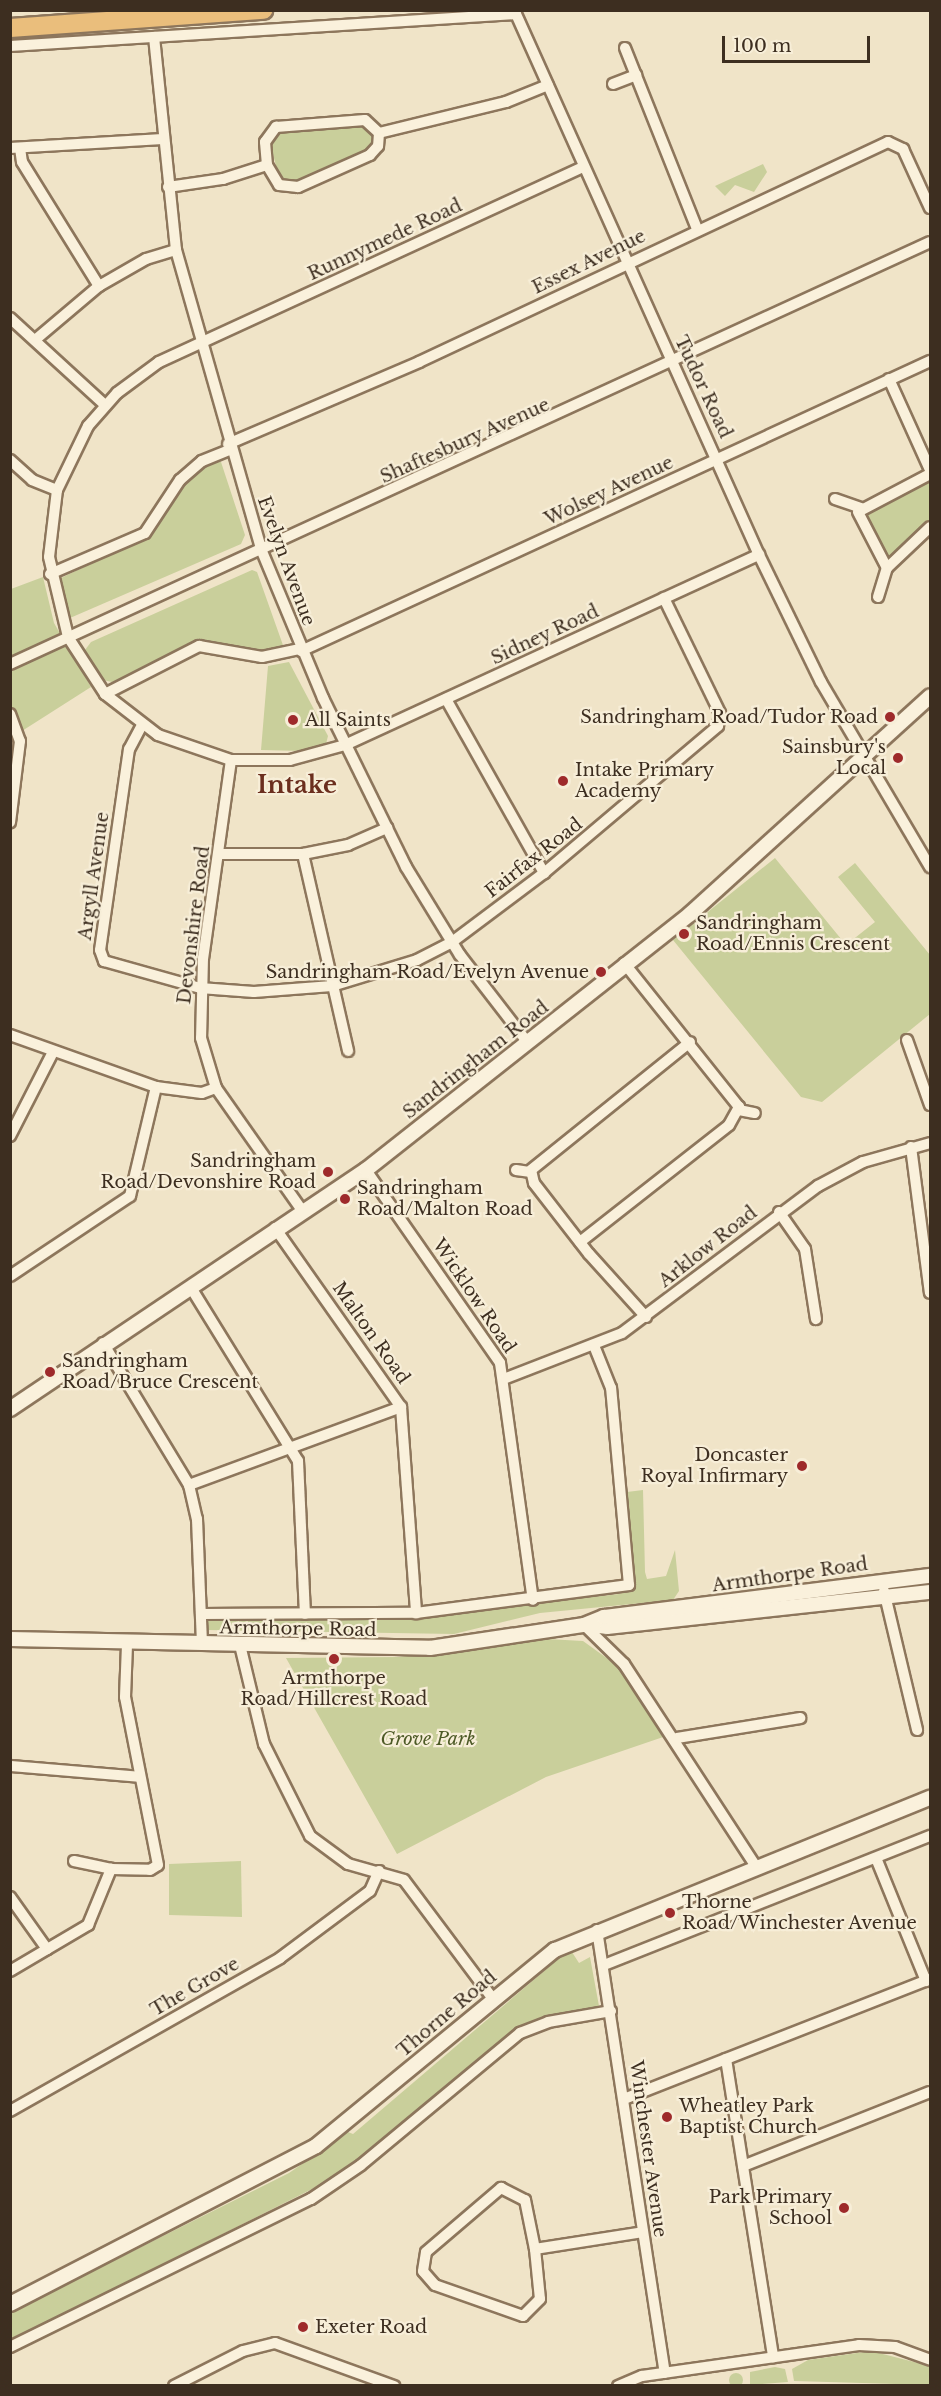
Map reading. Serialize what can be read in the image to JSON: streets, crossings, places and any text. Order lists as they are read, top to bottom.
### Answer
{
  "streets": {
    "street": [
      "Runnymede Road",
      "Essex Avenue",
      "Tudor Road",
      "Shaftesbury Avenue",
      "Wolsey Avenue",
      "Evelyn Avenue",
      "Sidney Road",
      "Fairfax Road",
      "Argyll Avenue",
      "Devonshire Road",
      "Sandringham Road",
      "Arklow Road",
      "Wicklow Road",
      "Malton Road",
      "Armthorpe Road",
      "The Grove",
      "Thorne Road",
      "Winchester Avenue"
    ]
  },
  "crossings": [
    ["Runnymede Road", "Essex Avenue"],
    ["Runnymede Road", "Tudor Road"],
    ["Runnymede Road", "Shaftesbury Avenue"],
    ["Runnymede Road", "Evelyn Avenue"],
    ["Runnymede Road", "Sidney Road"],
    ["Essex Avenue", "Tudor Road"],
    ["Essex Avenue", "Evelyn Avenue"],
    ["Tudor Road", "Shaftesbury Avenue"],
    ["Tudor Road", "Wolsey Avenue"],
    ["Tudor Road", "Evelyn Avenue"],
    ["Tudor Road", "Sidney Road"],
    ["Tudor Road", "Sandringham Road"],
    ["Shaftesbury Avenue", "Evelyn Avenue"],
    ["Shaftesbury Avenue", "Sidney Road"],
    ["Wolsey Avenue", "Evelyn Avenue"],
    ["Wolsey Avenue", "Sidney Road"],
    ["Evelyn Avenue", "Sidney Road"],
    ["Evelyn Avenue", "Fairfax Road"],
    ["Evelyn Avenue", "Argyll Avenue"],
    ["Evelyn Avenue", "Sandringham Road"],
    ["Sidney Road", "Fairfax Road"],
    ["Sidney Road", "Argyll Avenue"],
    ["Sidney Road", "Devonshire Road"],
    ["Fairfax Road", "Argyll Avenue"],
    ["Argyll Avenue", "Devonshire Road"],
    ["Devonshire Road", "Sandringham Road"],
    ["Sandringham Road", "Wicklow Road"],
    ["Sandringham Road", "Malton Road"],
    ["Arklow Road", "Wicklow Road"],
    ["Arklow Road", "Armthorpe Road"],
    ["Wicklow Road", "Armthorpe Road"],
    ["Malton Road", "Armthorpe Road"],
    ["Thorne Road", "Winchester Avenue"]
  ],
  "districts": ["Intake"],
  "parks": ["Grove Park"],
  "places": [
    "Sandringham Road/Tudor Road",
    "All Saints",
    "Sainsbury's Local",
    "Intake Primary Academy",
    "Sandringham Road/Ennis Crescent",
    "Sandringham Road/Evelyn Avenue",
    "Sandringham Road/Devonshire Road",
    "Sandringham Road/Malton Road",
    "Sandringham Road/Bruce Crescent",
    "Doncaster Royal Infirmary",
    "Armthorpe Road/Hillcrest Road",
    "Thorne Road/Winchester Avenue",
    "Wheatley Park Baptist Church",
    "Park Primary School",
    "Exeter Road"
  ],
  "scale_bar": "100 m"
}
